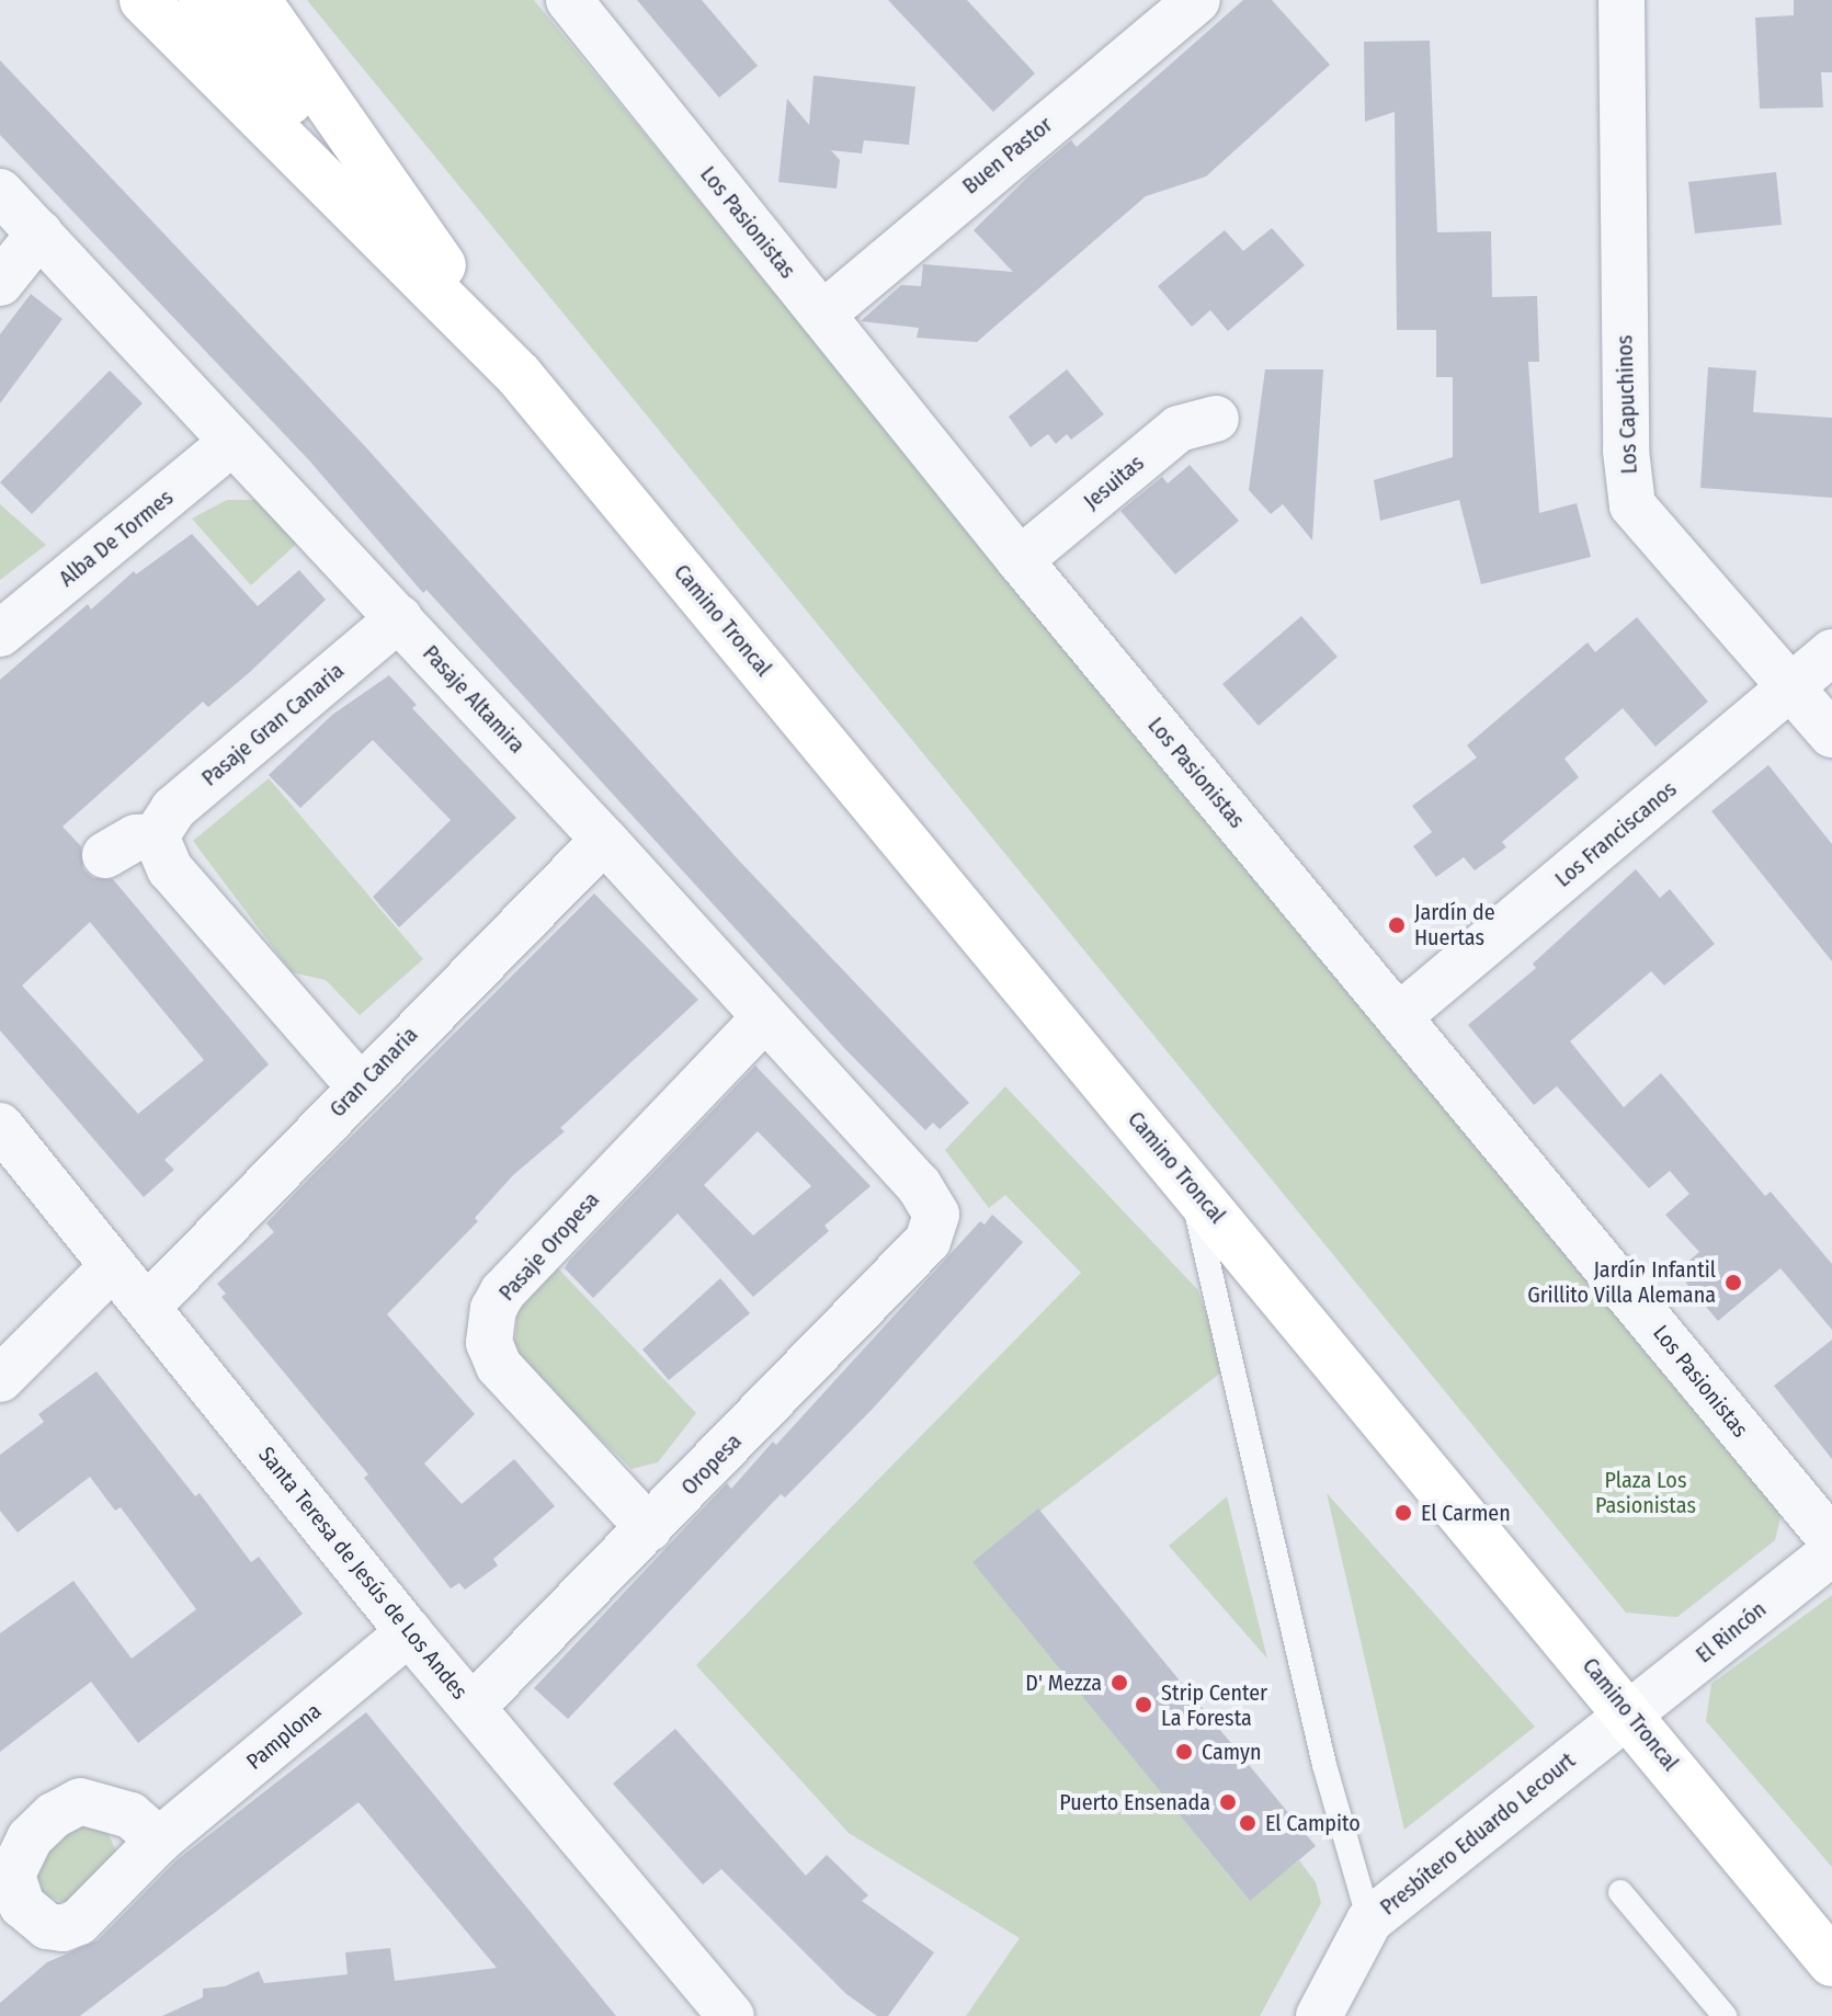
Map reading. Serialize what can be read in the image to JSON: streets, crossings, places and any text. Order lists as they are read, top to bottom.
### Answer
{
  "streets": {
    "main road": ["Camino Troncal"],
    "street": [
      "Buen Pastor",
      "Los Pasionistas",
      "Los Capuchinos",
      "Jesuitas",
      "Alba De Tormes",
      "Pasaje Altamira",
      "Pasaje Gran Canaria",
      "Los Franciscanos",
      "Gran Canaria",
      "Pasaje Oropesa",
      "Oropesa",
      "Santa Teresa de Jesús de Los Andes",
      "El Rincón",
      "Pamplona",
      "Presbítero Eduardo Lecourt"
    ]
  },
  "crossings": [
    ["Buen Pastor", "Los Pasionistas"],
    ["Los Pasionistas", "Jesuitas"],
    ["Los Pasionistas", "Los Franciscanos"],
    ["Los Capuchinos", "Los Franciscanos"],
    ["Alba De Tormes", "Pasaje Altamira"],
    ["Camino Troncal", "El Rincón"],
    ["Camino Troncal", "Presbítero Eduardo Lecourt"],
    ["Pasaje Altamira", "Pasaje Gran Canaria"],
    ["Pasaje Altamira", "Gran Canaria"],
    ["Pasaje Altamira", "Pasaje Oropesa"],
    ["Pasaje Altamira", "Oropesa"],
    ["Gran Canaria", "Santa Teresa de Jesús de Los Andes"],
    ["Pasaje Oropesa", "Oropesa"],
    ["Oropesa", "Santa Teresa de Jesús de Los Andes"],
    ["Santa Teresa de Jesús de Los Andes", "Pamplona"],
    ["El Rincón", "Presbítero Eduardo Lecourt"]
  ],
  "parks": ["Plaza Los Pasionistas"],
  "places": [
    "Jardín de Huertas",
    "Jardín Infantil Grillito Villa Alemana",
    "El Carmen",
    "D' Mezza",
    "Strip Center La Foresta",
    "Camyn",
    "Puerto Ensenada",
    "El Campito"
  ]
}
